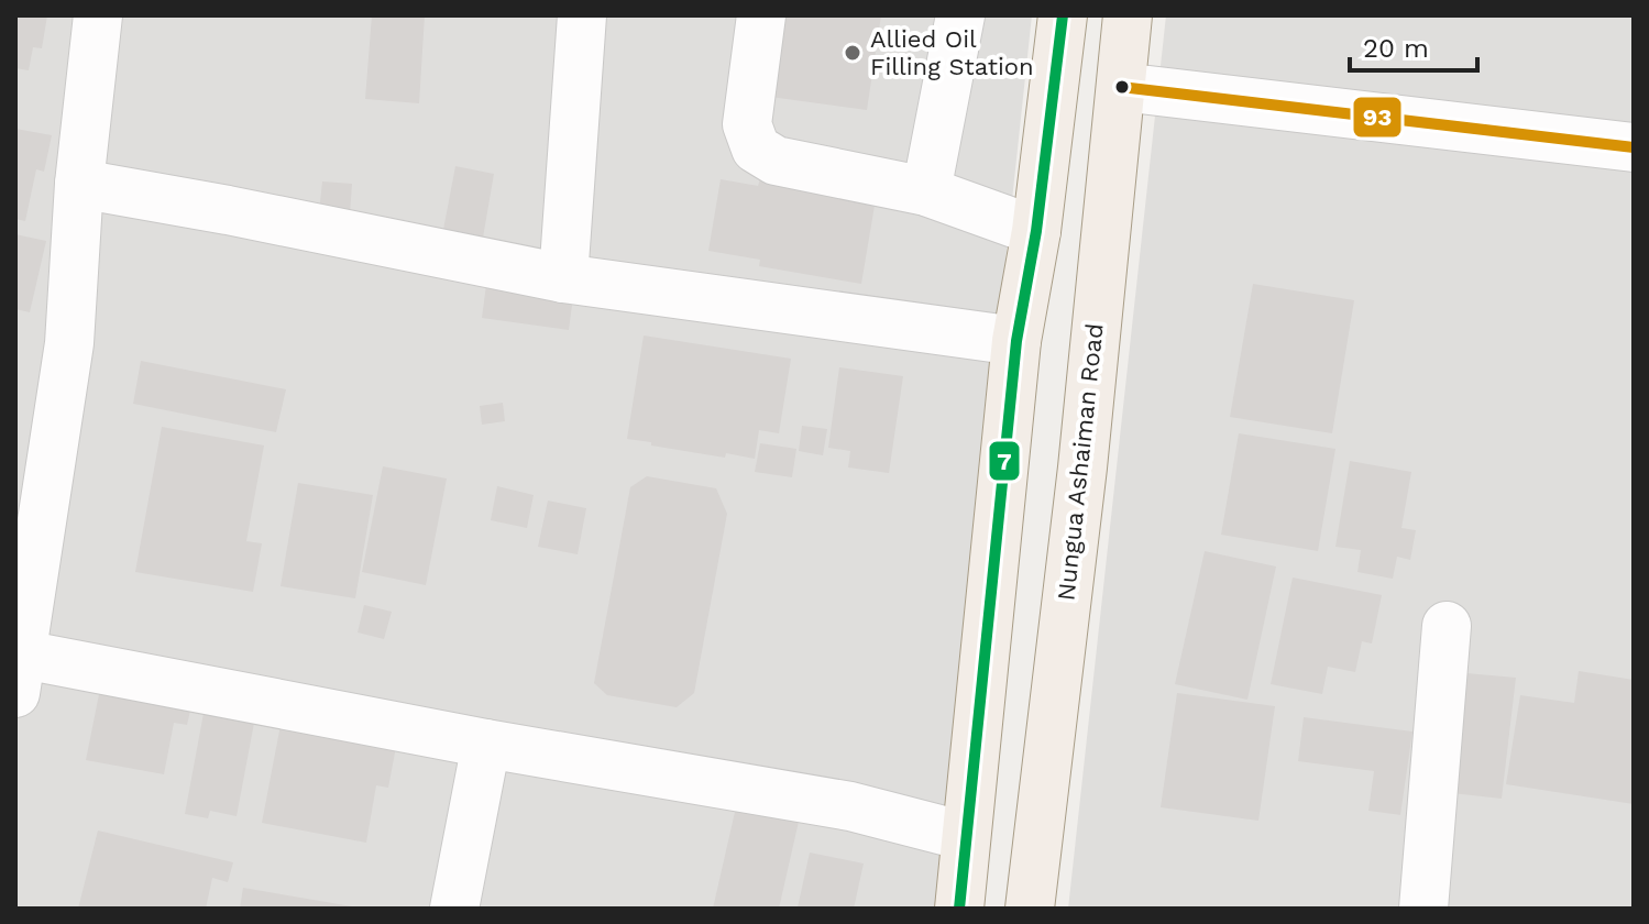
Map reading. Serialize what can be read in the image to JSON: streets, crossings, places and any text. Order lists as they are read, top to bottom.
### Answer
{
  "streets": {
    "main road": ["Nungua Ashaiman Road"]
  },
  "places": ["Allied Oil Filling Station"],
  "lines": ["transit line 7", "transit line 93"],
  "scale_bar": "20 m"
}
